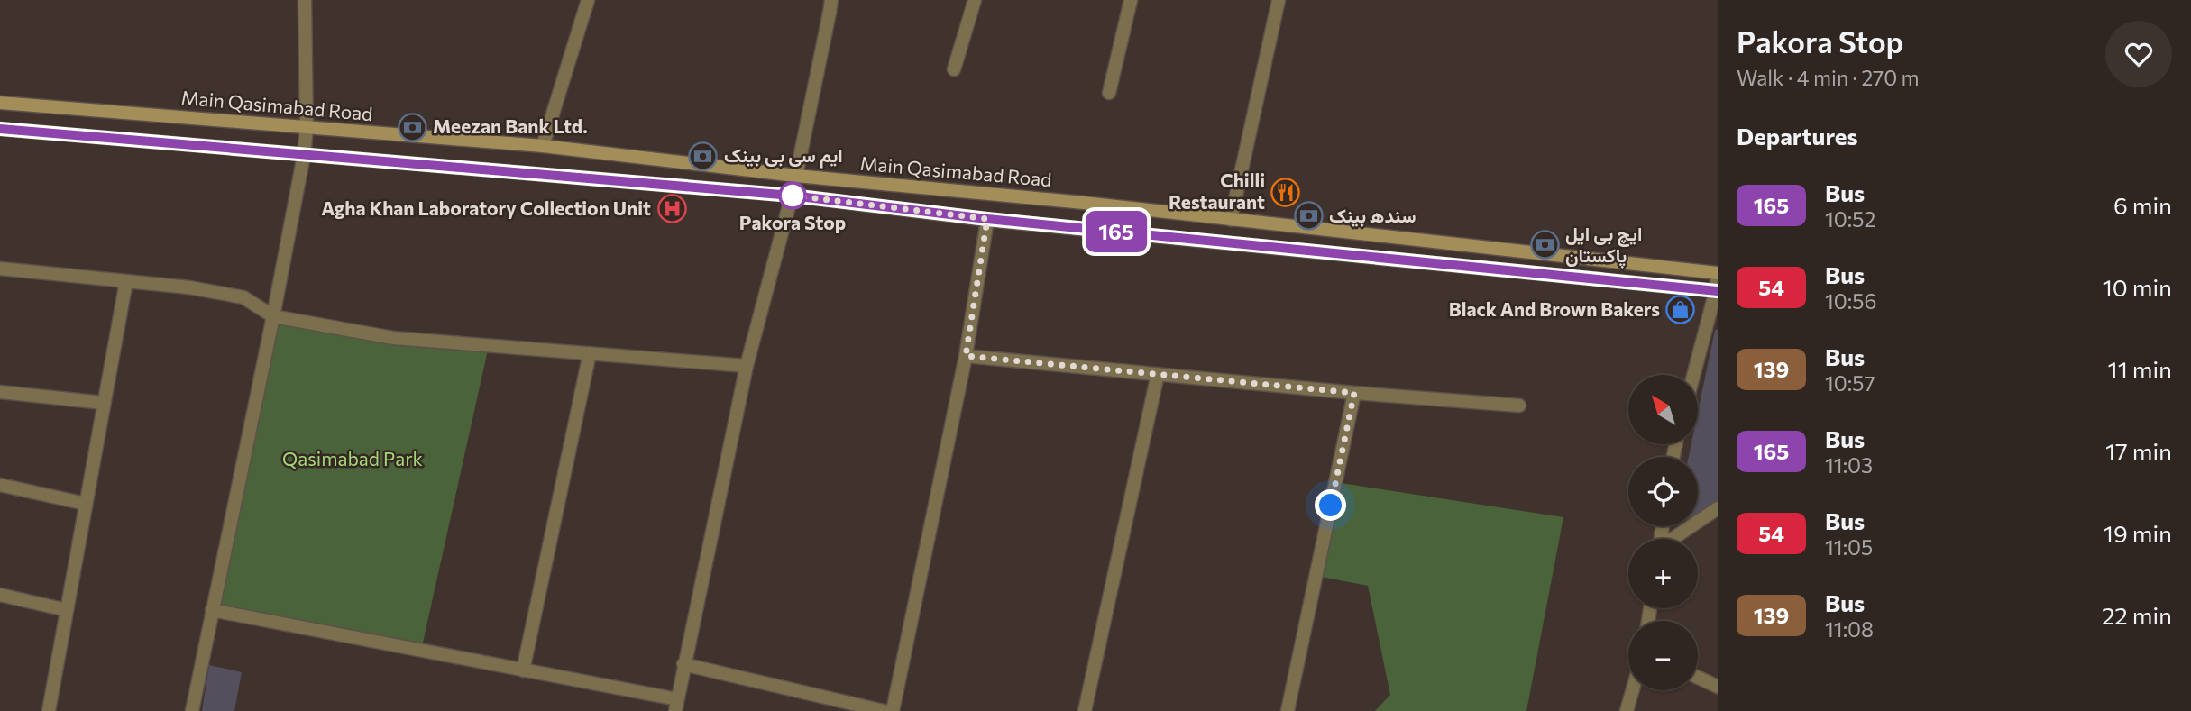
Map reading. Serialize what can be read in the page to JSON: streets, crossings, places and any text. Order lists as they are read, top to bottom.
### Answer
{
  "streets": {
    "main road": ["Main Qasimabad Road"]
  },
  "parks": ["Qasimabad Park"],
  "places": {
    "bank": [
      "Meezan Bank Ltd.",
      "ایم سی بی بینک",
      "سندھ بینک",
      "ایچ بی ایل پاکستان"
    ],
    "restaurant": ["Chilli Restaurant"],
    "other": ["Pakora Stop"],
    "hospital": ["Agha Khan Laboratory Collection Unit"],
    "shop": ["Black And Brown Bakers"]
  },
  "lines": ["bus line 165"],
  "north": "top left",
  "page": {
    "on_map": "165",
    "heading": [
      ["Pakora Stop", "Walk · 4 min · 270 m"],
      "Departures"
    ],
    "list": [
      {
        "mark": "165",
        "name": "Bus",
        "note": "10:52",
        "value": "6 min"
      },
      {
        "mark": "54",
        "name": "Bus",
        "note": "10:56",
        "value": "10 min"
      },
      {
        "mark": "139",
        "name": "Bus",
        "note": "10:57",
        "value": "11 min"
      },
      {
        "mark": "165",
        "name": "Bus",
        "note": "11:03",
        "value": "17 min"
      },
      {
        "mark": "54",
        "name": "Bus",
        "note": "11:05",
        "value": "19 min"
      },
      {
        "mark": "139",
        "name": "Bus",
        "note": "11:08",
        "value": "22 min"
      }
    ],
    "map_buttons": ["+", "−"]
  }
}
